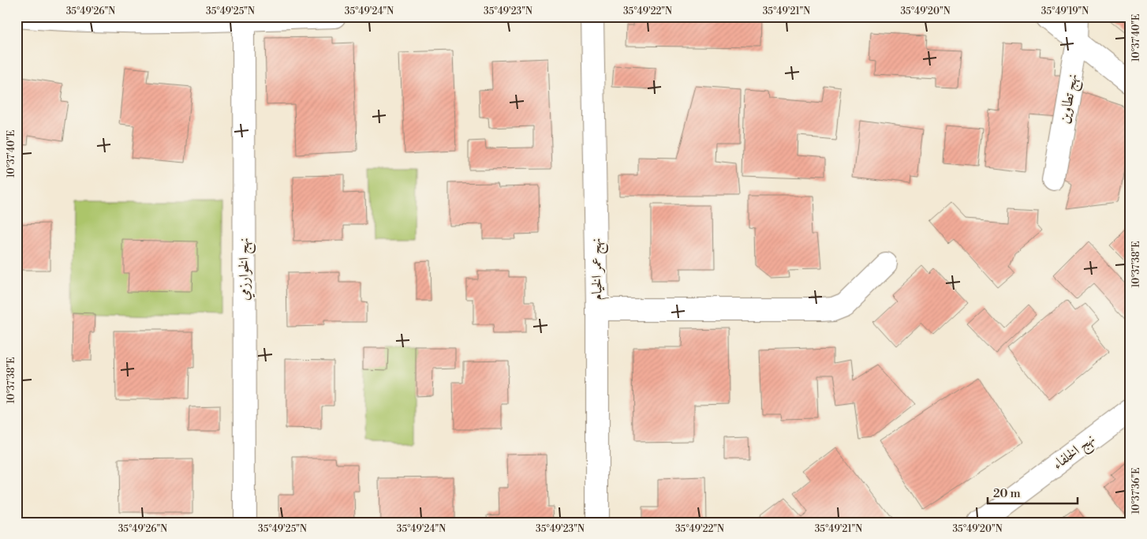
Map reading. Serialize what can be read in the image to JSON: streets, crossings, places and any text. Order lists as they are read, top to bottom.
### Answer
{
  "streets": {
    "street": [
      "نهج تطاوين",
      "نهج الخوارزمي",
      "نهج عمر الخيام",
      "نهج الخلفاء"
    ]
  },
  "scale_bar": "20 m",
  "coordinates": [
    "35°49'26\"N",
    "35°49'25\"N",
    "35°49'24\"N",
    "35°49'23\"N",
    "35°49'22\"N",
    "35°49'21\"N",
    "35°49'20\"N",
    "35°49'19\"N",
    "10°37'40\"E",
    "10°37'38\"E",
    "10°37'36\"E"
  ]
}
